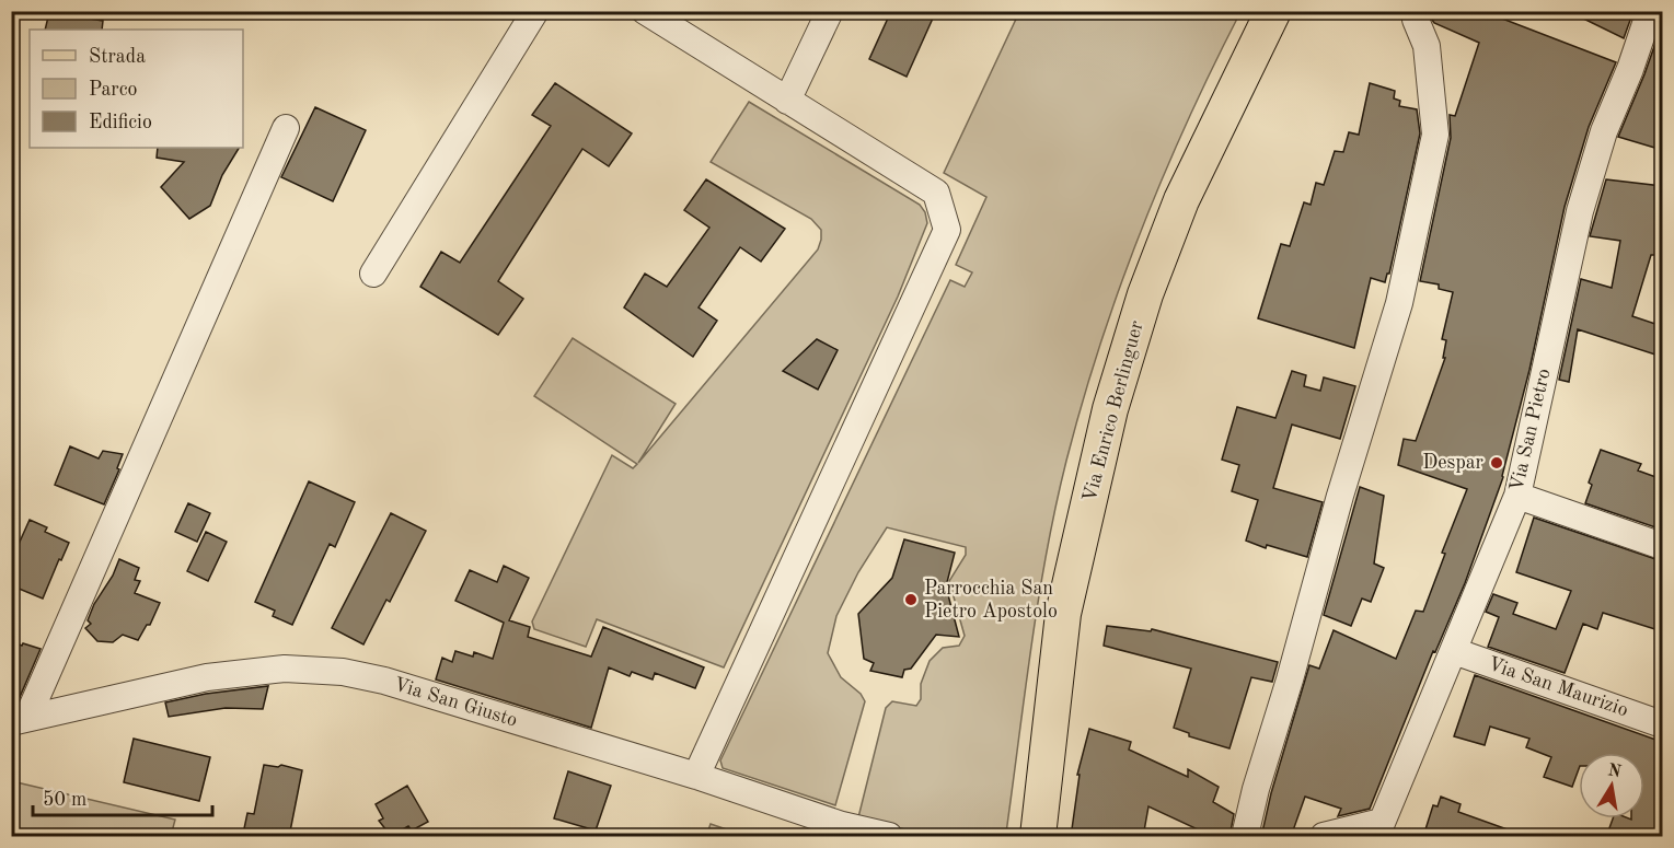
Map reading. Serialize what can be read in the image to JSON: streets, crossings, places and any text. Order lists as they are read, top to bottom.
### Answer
{
  "streets": {
    "main road": ["Via Enrico Berlinguer"],
    "street": ["Via San Pietro", "Via San Maurizio", "Via San Giusto"]
  },
  "crossings": [
    ["Via San Pietro", "Via San Maurizio"]
  ],
  "places": ["Despar", "Parrocchia San Pietro Apostolo"],
  "legend": ["Strada", "Parco", "Edificio"],
  "scale_bar": "50 m",
  "north": "top"
}
